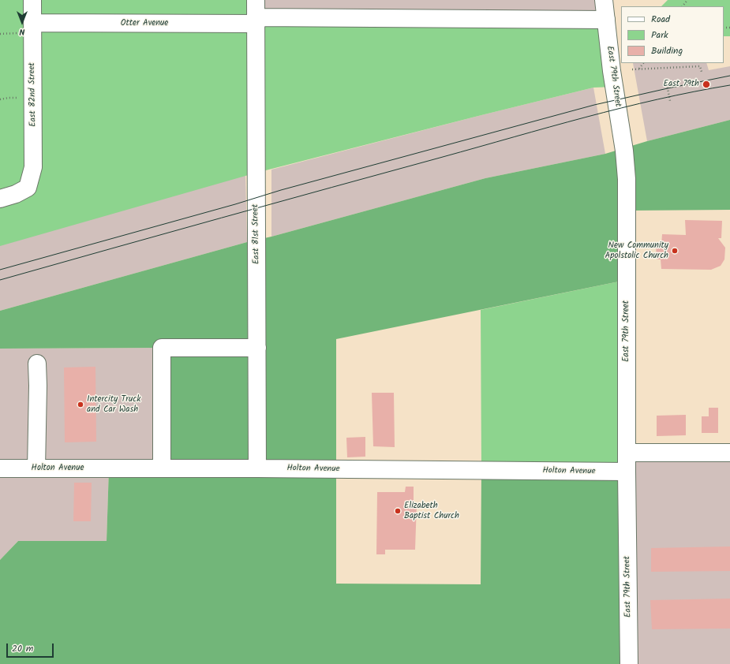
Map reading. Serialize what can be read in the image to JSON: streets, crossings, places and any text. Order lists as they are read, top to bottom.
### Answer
{
  "streets": {
    "street": [
      "Otter Avenue",
      "East 79th Street",
      "East 82nd Street",
      "East 81st Street",
      "Holton Avenue"
    ]
  },
  "crossings": [
    ["Otter Avenue", "East 79th Street"],
    ["Otter Avenue", "East 82nd Street"],
    ["Otter Avenue", "East 81st Street"],
    ["East 79th Street", "Holton Avenue"],
    ["East 81st Street", "Holton Avenue"]
  ],
  "places": [
    "East 79th",
    "New Community Apolstolic Church",
    "Intercity Truck and Car Wash",
    "Elizabeth Baptist Church"
  ],
  "legend": ["Road", "Park", "Building"],
  "scale_bar": "20 m",
  "north": "bottom"
}
